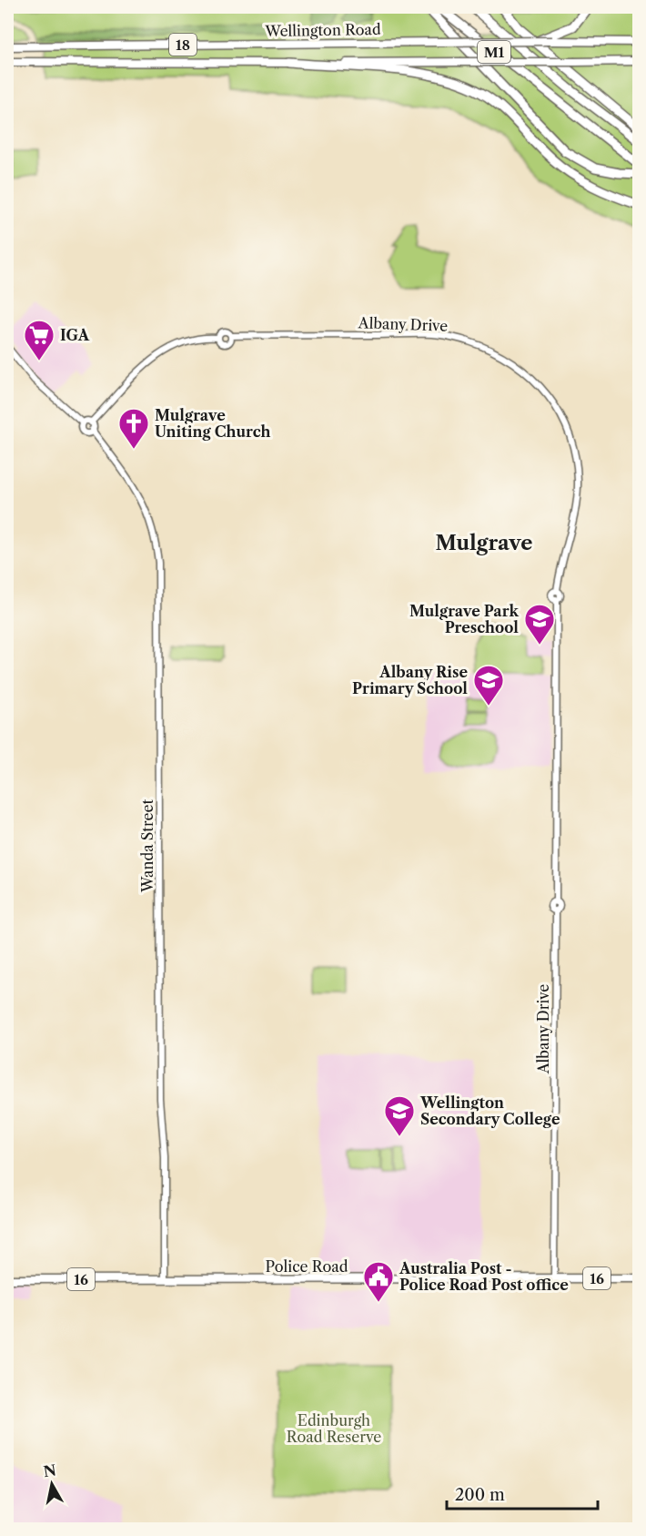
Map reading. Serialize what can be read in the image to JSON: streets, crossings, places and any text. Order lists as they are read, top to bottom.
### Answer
{
  "streets": {
    "highway": ["M1"],
    "main road": [
      "Wellington Road",
      "18",
      "Police Road",
      "16"
    ],
    "street": ["Albany Drive", "Wanda Street"]
  },
  "crossings": [
    ["Albany Drive", "Wanda Street"],
    ["Albany Drive", "Police Road"],
    ["Wanda Street", "Police Road"]
  ],
  "districts": ["Mulgrave"],
  "parks": ["Edinburgh Road Reserve"],
  "places": {
    "supermarket": ["IGA"],
    "church": ["Mulgrave Uniting Church"],
    "school or university": ["Mulgrave Park Preschool", "Albany Rise Primary School", "Wellington Secondary College"],
    "public building": ["Australia Post - Police Road Post office"]
  },
  "scale_bar": "200 m",
  "north": "top"
}
